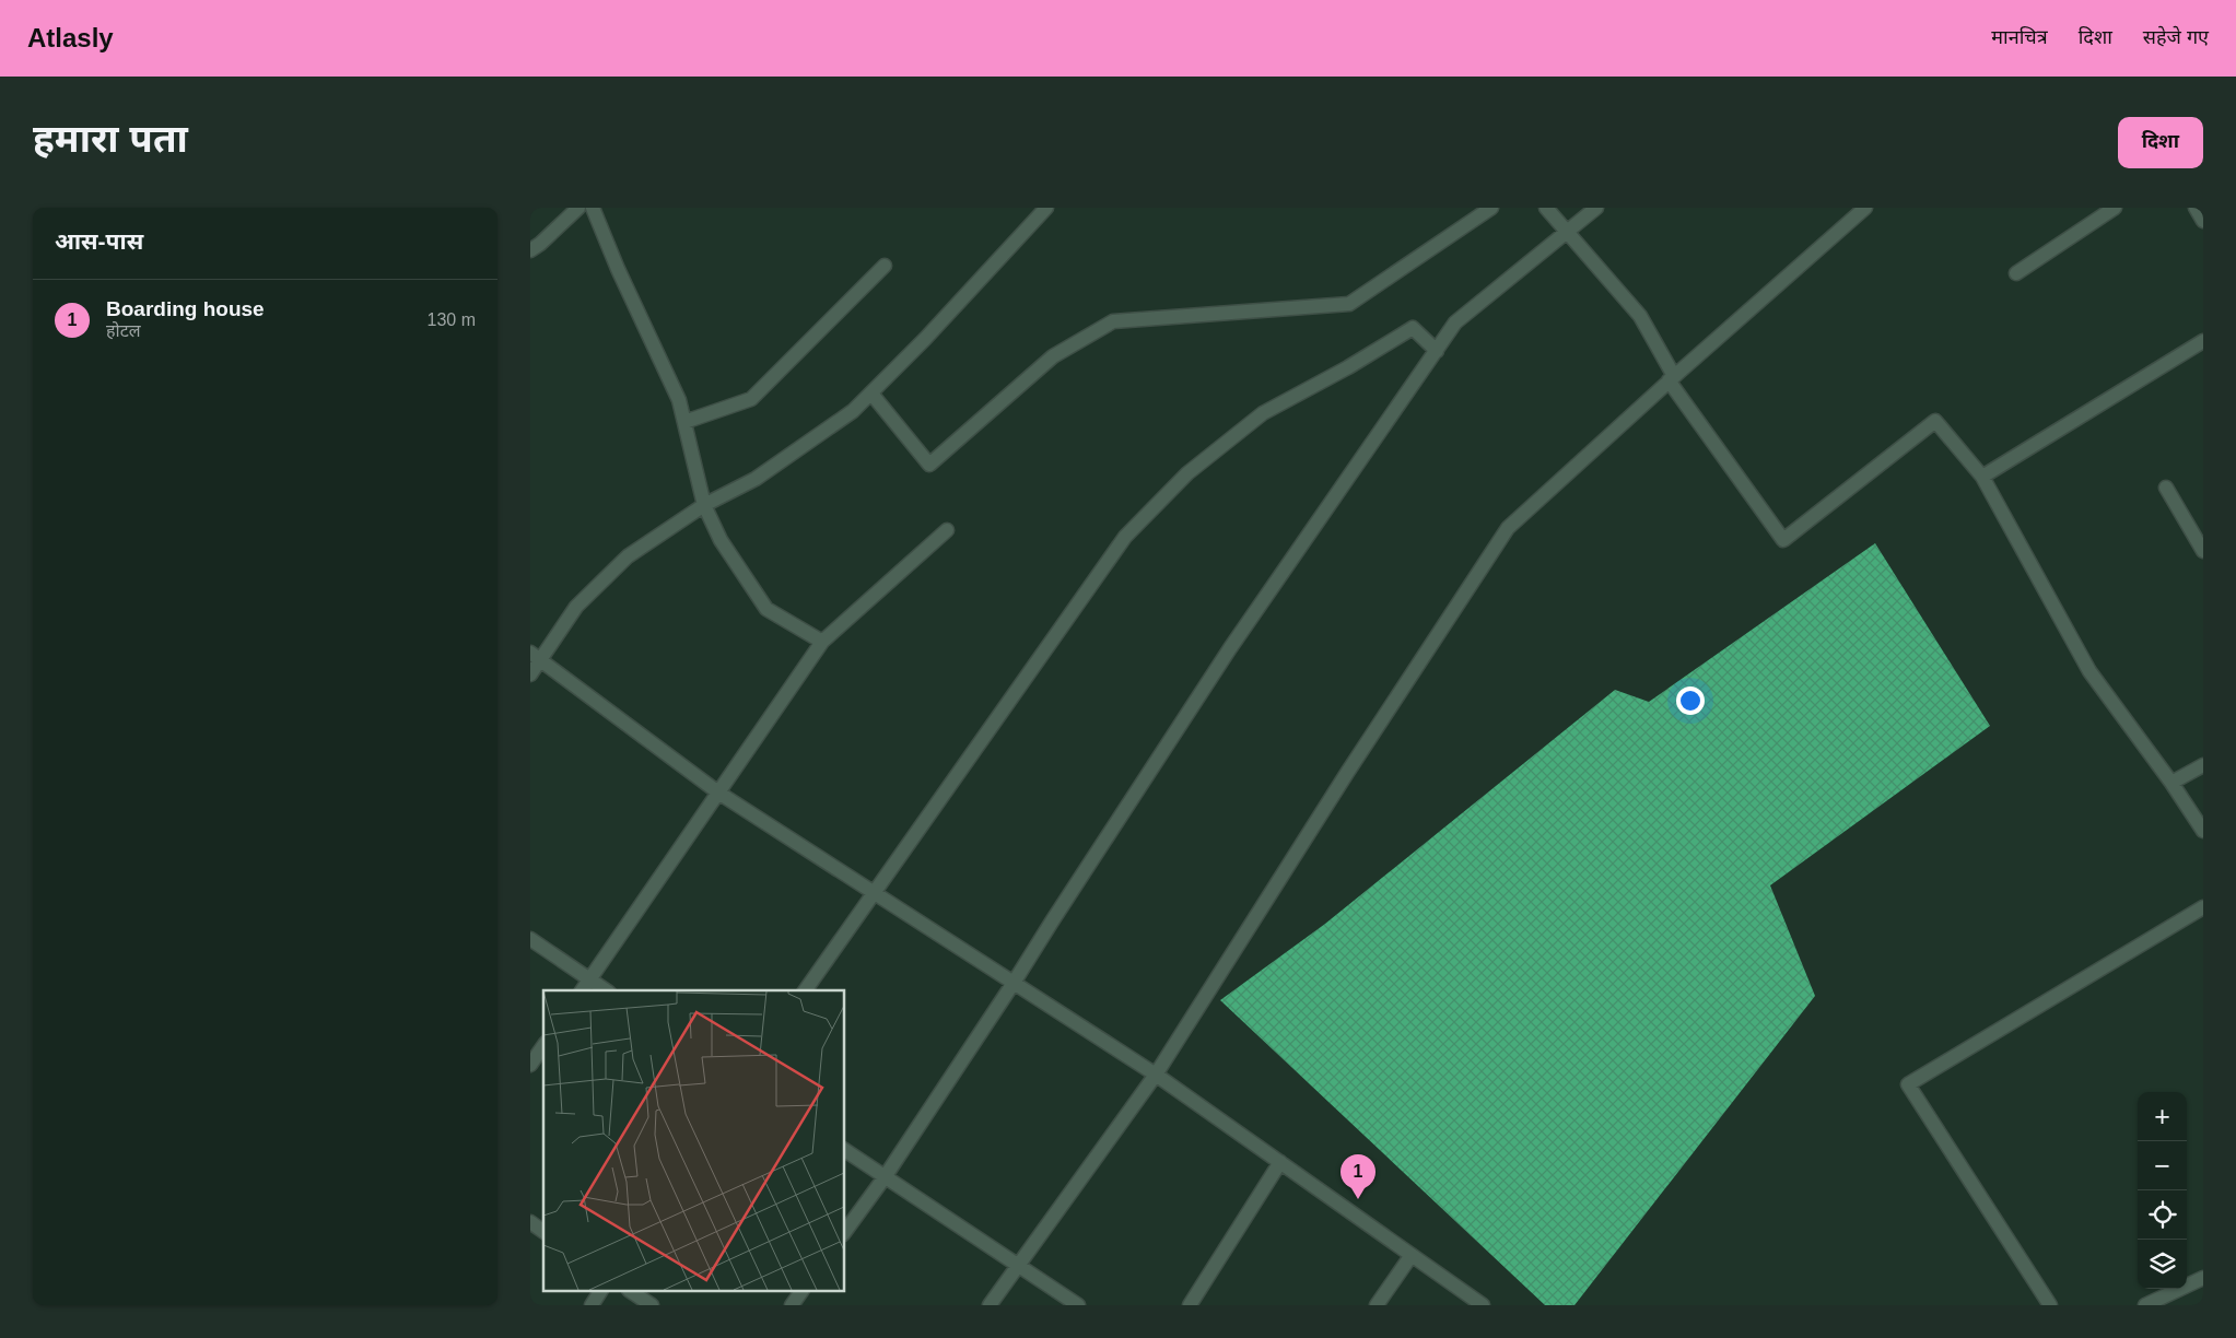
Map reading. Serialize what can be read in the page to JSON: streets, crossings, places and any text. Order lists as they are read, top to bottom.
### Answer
{
  "page": {
    "header": "Atlasly",
    "nav": ["मानचित्र", "दिशा", "सहेजे गए"],
    "title": "हमारा पता",
    "buttons": "दिशा",
    "heading": "आस-पास",
    "list": [
      {
        "mark": "1",
        "name": "Boarding house",
        "note": "होटल",
        "value": "130 m"
      }
    ],
    "map_buttons": ["+", "−"],
    "pins": "1"
  }
}
